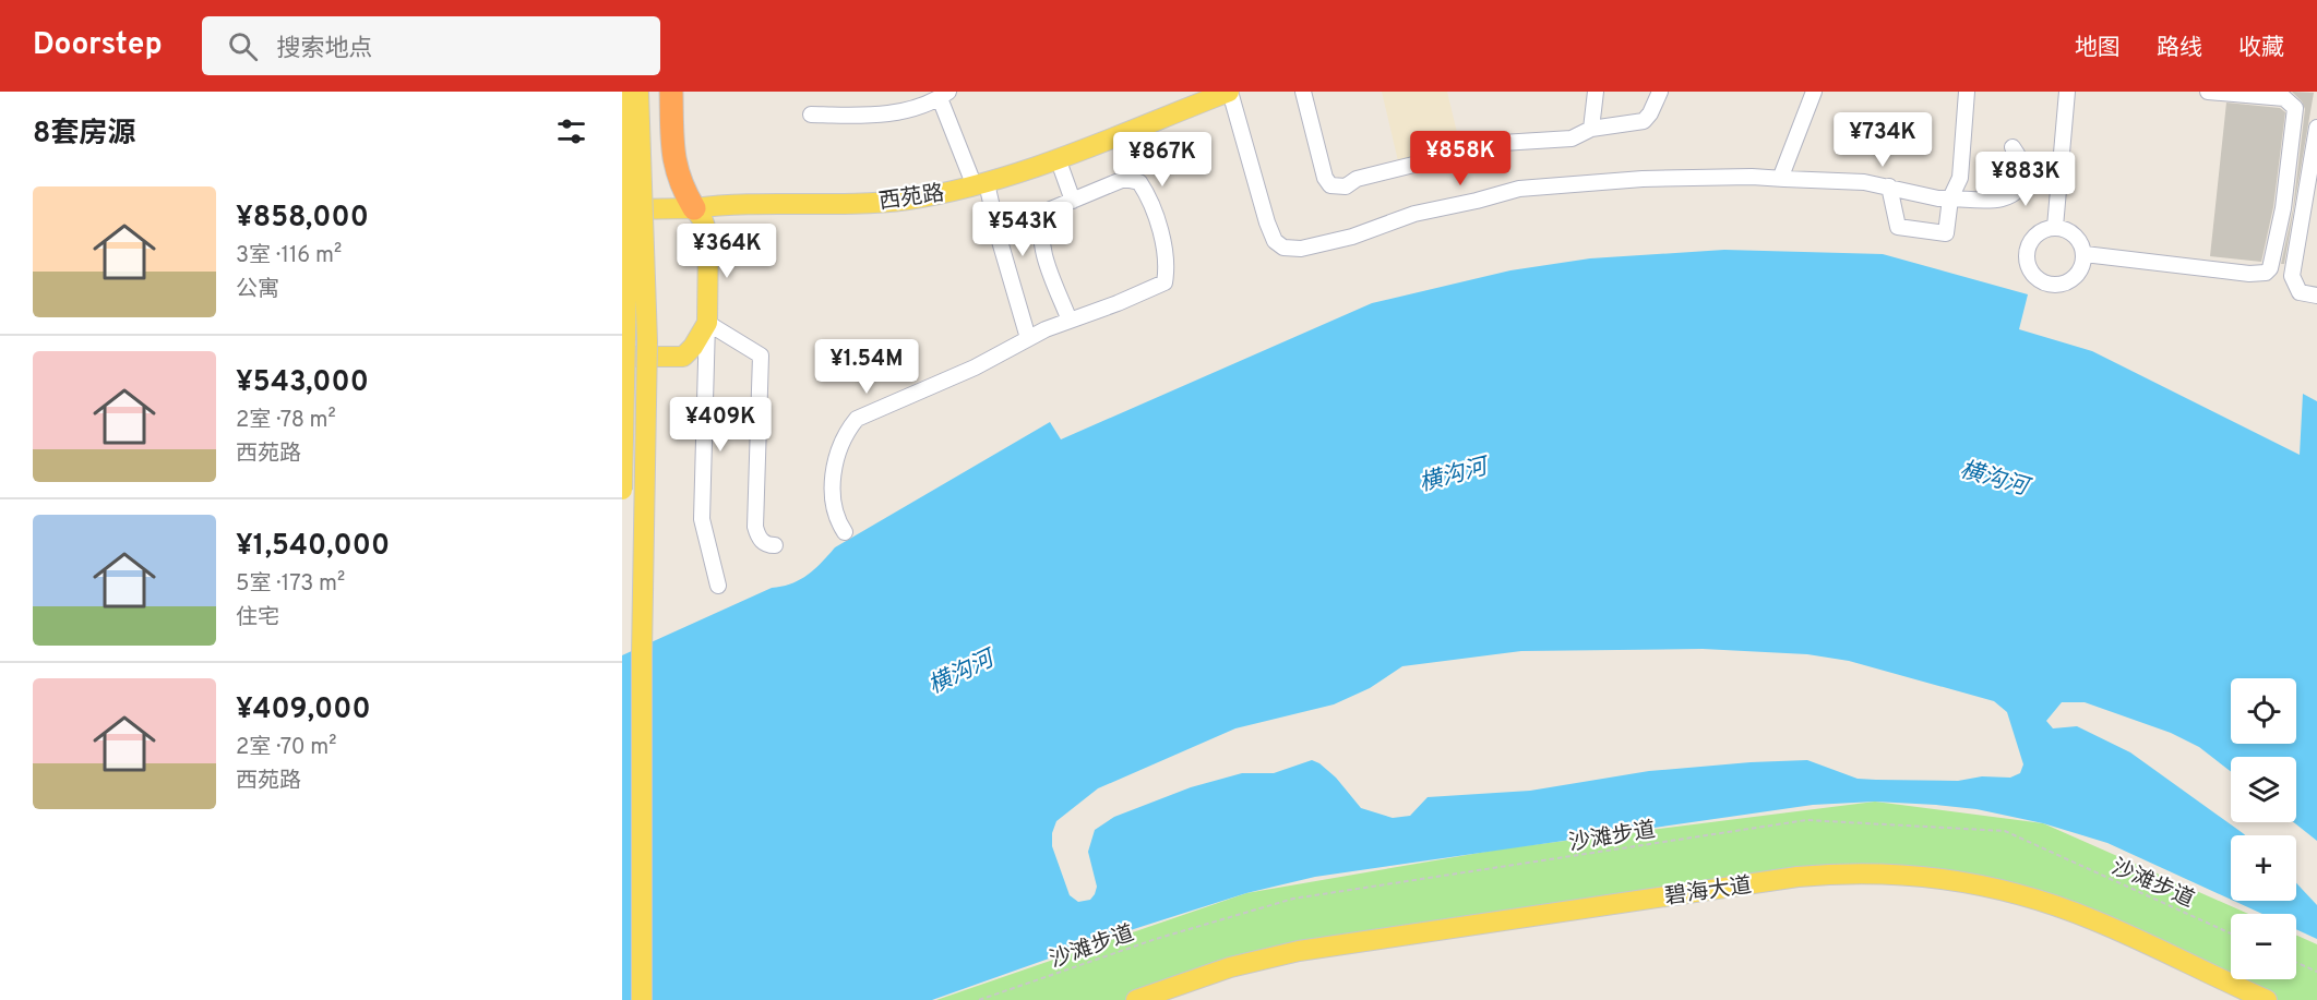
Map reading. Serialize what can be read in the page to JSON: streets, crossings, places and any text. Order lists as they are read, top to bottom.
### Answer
{
  "streets": {
    "main road": ["西苑路", "碧海大道"],
    "path": ["沙滩步道"]
  },
  "water": ["横沟河"],
  "page": {
    "header": "Doorstep",
    "search": "搜索地点",
    "nav": ["地图", "路线", "收藏"],
    "heading": "8套房源",
    "price": [
      "¥734K",
      "¥858K",
      "¥867K",
      "¥883K",
      "¥543K",
      "¥364K",
      "¥1.54M",
      "¥409K"
    ],
    "list": [
      {
        "name": "¥858,000",
        "note": "3室 · 116 m² · 公寓"
      },
      {
        "name": "¥543,000",
        "note": "2室 · 78 m² · 西苑路"
      },
      {
        "name": "¥1,540,000",
        "note": "5室 · 173 m² · 住宅"
      },
      {
        "name": "¥409,000",
        "note": "2室 · 70 m² · 西苑路"
      }
    ],
    "map_buttons": ["+", "−"]
  }
}
